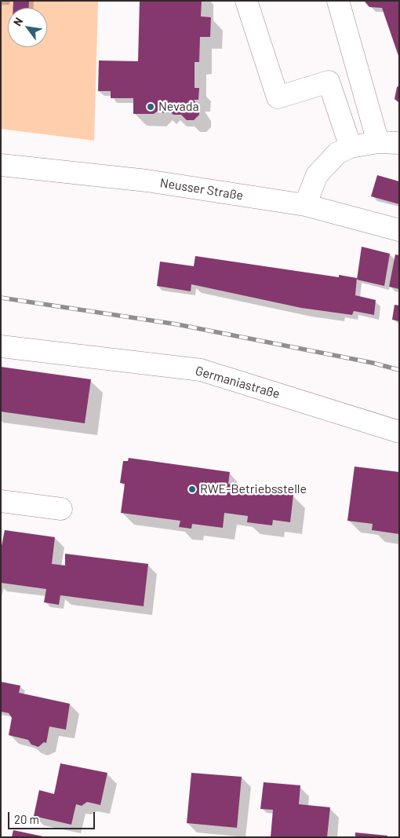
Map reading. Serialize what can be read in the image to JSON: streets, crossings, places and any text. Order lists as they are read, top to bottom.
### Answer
{
  "streets": {
    "street": ["Neusser Straße", "Germaniastraße"]
  },
  "places": ["Nevada", "RWE-Betriebsstelle"],
  "scale_bar": "20 m",
  "north": "top left"
}
